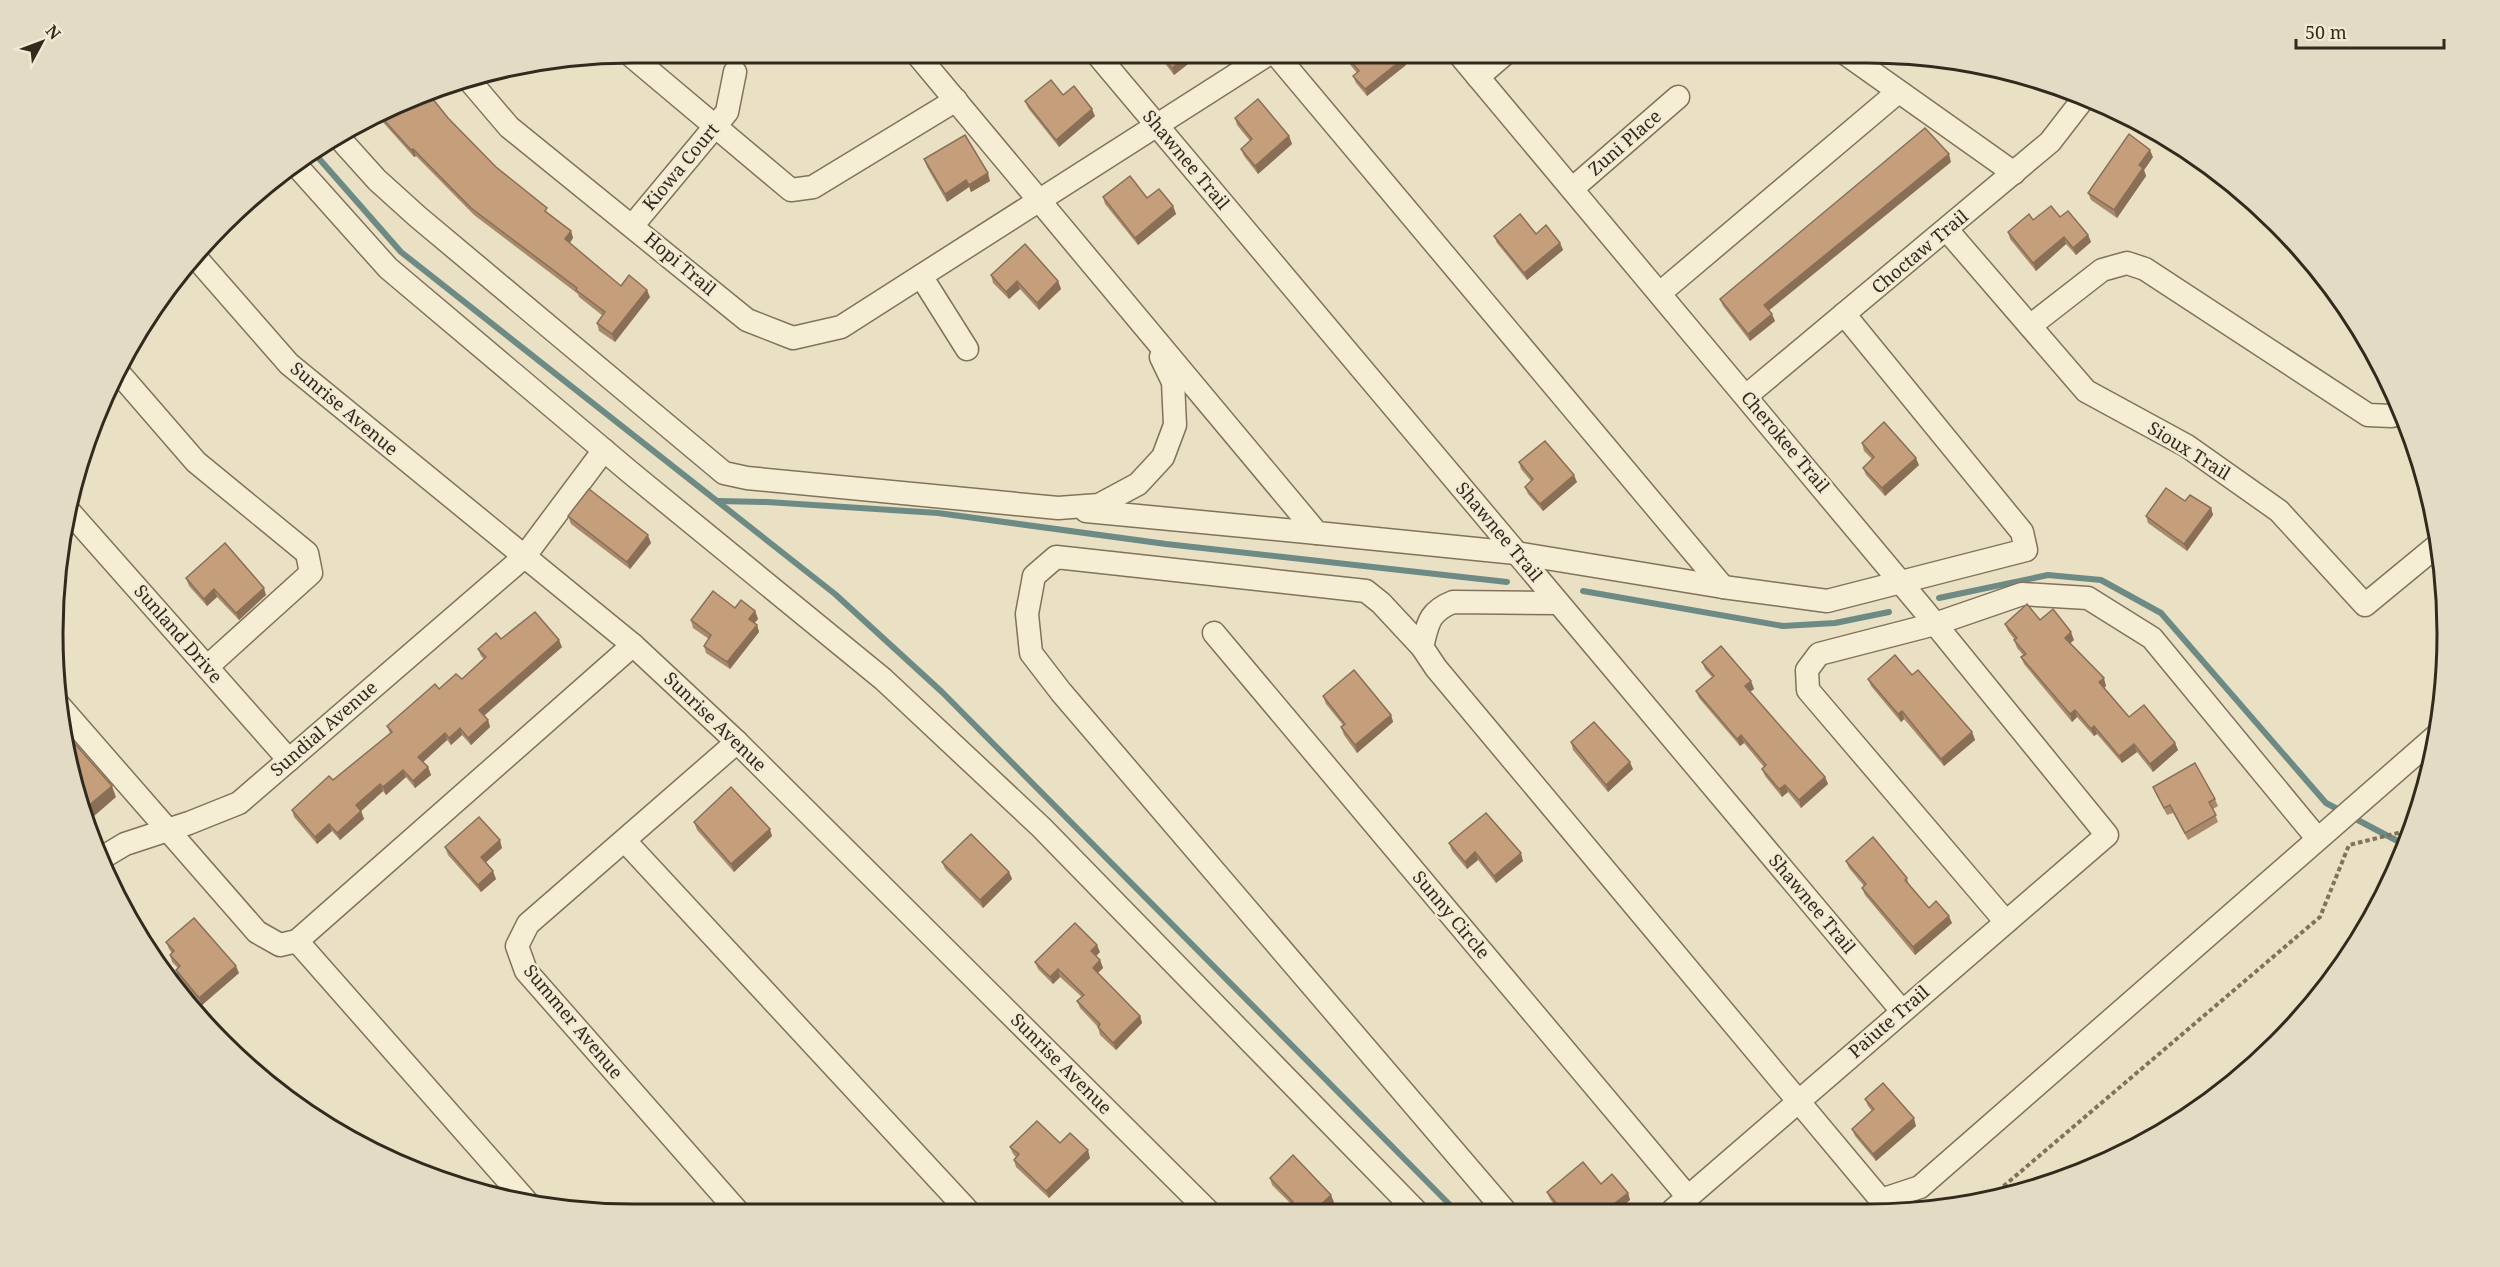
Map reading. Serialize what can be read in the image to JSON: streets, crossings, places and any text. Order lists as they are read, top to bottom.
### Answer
{
  "streets": {
    "street": [
      "Zuni Place",
      "Shawnee Trail",
      "Kiowa Court",
      "Choctaw Trail",
      "Hopi Trail",
      "Sunrise Avenue",
      "Cherokee Trail",
      "Sioux Trail",
      "Sunland Drive",
      "Sundial Avenue",
      "Sunny Circle",
      "Summer Avenue",
      "Paiute Trail"
    ]
  },
  "crossings": [
    ["Zuni Place", "Cherokee Trail"],
    ["Shawnee Trail", "Hopi Trail"],
    ["Shawnee Trail", "Paiute Trail"],
    ["Kiowa Court", "Hopi Trail"],
    ["Choctaw Trail", "Cherokee Trail"],
    ["Choctaw Trail", "Sioux Trail"],
    ["Sunrise Avenue", "Sundial Avenue"],
    ["Sunrise Avenue", "Summer Avenue"],
    ["Cherokee Trail", "Paiute Trail"],
    ["Sunland Drive", "Sundial Avenue"],
    ["Sunny Circle", "Paiute Trail"]
  ],
  "scale_bar": "50 m",
  "north": "top right"
}
